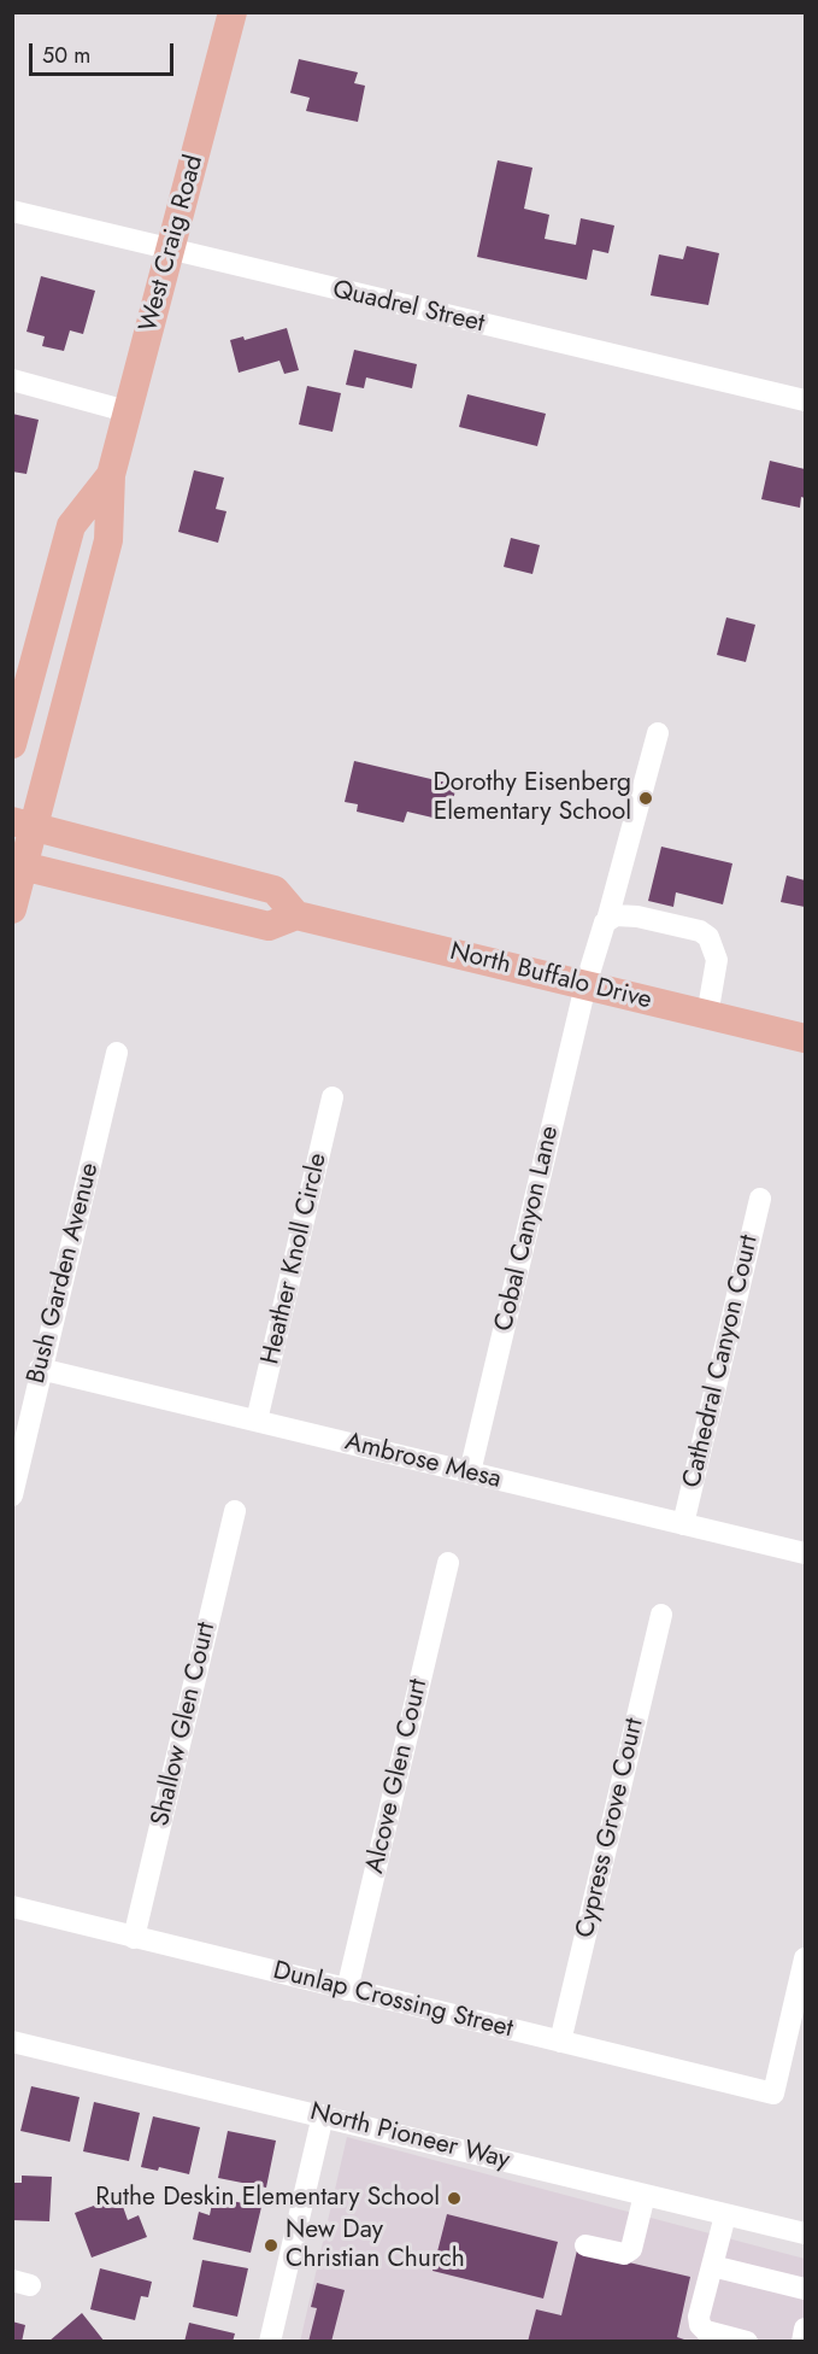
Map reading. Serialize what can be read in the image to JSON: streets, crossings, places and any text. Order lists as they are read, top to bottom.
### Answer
{
  "streets": {
    "main road": ["West Craig Road", "North Buffalo Drive"],
    "street": [
      "Quadrel Street",
      "Cobal Canyon Lane",
      "Heather Knoll Circle",
      "Bush Garden Avenue",
      "Cathedral Canyon Court",
      "Ambrose Mesa",
      "Shallow Glen Court",
      "Alcove Glen Court",
      "Cypress Grove Court",
      "Dunlap Crossing Street",
      "North Pioneer Way"
    ]
  },
  "crossings": [
    ["West Craig Road", "Quadrel Street"],
    ["West Craig Road", "North Buffalo Drive"],
    ["North Buffalo Drive", "Cobal Canyon Lane"],
    ["Cobal Canyon Lane", "Ambrose Mesa"],
    ["Heather Knoll Circle", "Ambrose Mesa"],
    ["Bush Garden Avenue", "Ambrose Mesa"],
    ["Cathedral Canyon Court", "Ambrose Mesa"],
    ["Shallow Glen Court", "Dunlap Crossing Street"],
    ["Alcove Glen Court", "Dunlap Crossing Street"],
    ["Cypress Grove Court", "Dunlap Crossing Street"]
  ],
  "places": ["Dorothy Eisenberg Elementary School", "Ruthe Deskin Elementary School", "New Day Christian Church"],
  "scale_bar": "50 m"
}
